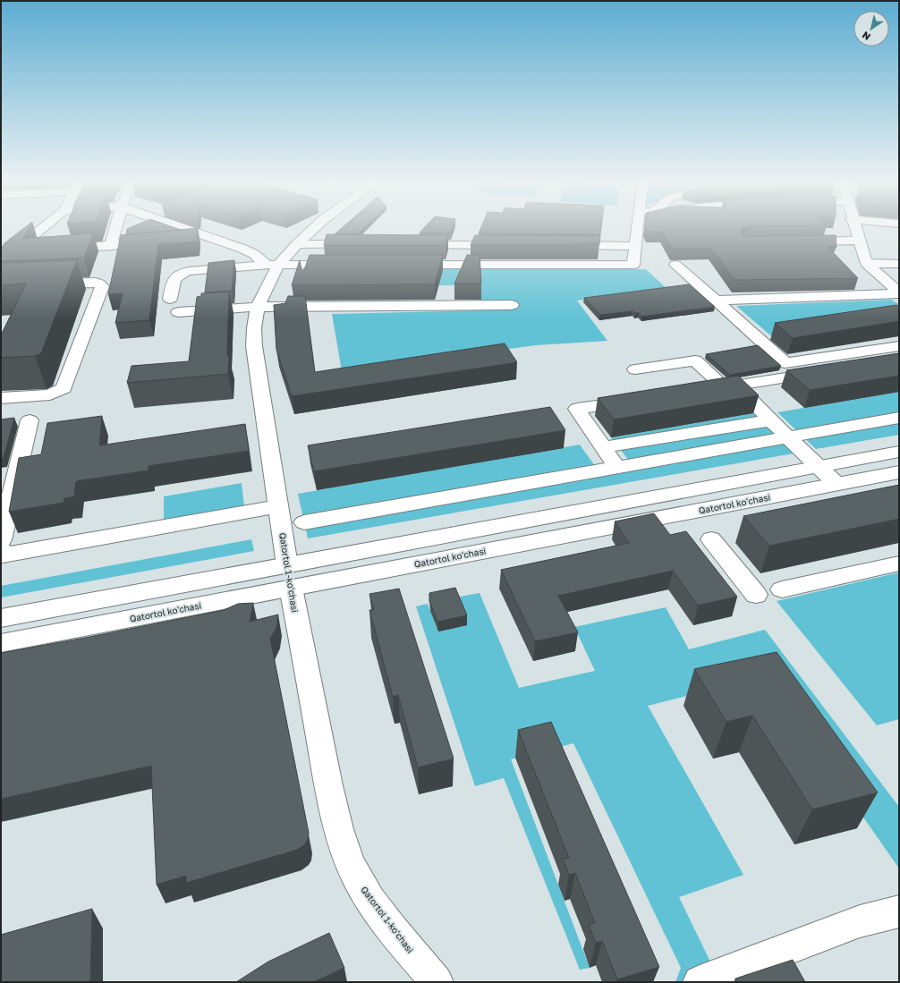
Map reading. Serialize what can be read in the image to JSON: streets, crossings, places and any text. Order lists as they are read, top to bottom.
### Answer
{
  "streets": {
    "street": ["Qatortol ko'chasi", "Qatortol 1-ko'chasi"]
  },
  "crossings": [
    ["Qatortol ko'chasi", "Qatortol 1-ko'chasi"]
  ],
  "north": "bottom left"
}
